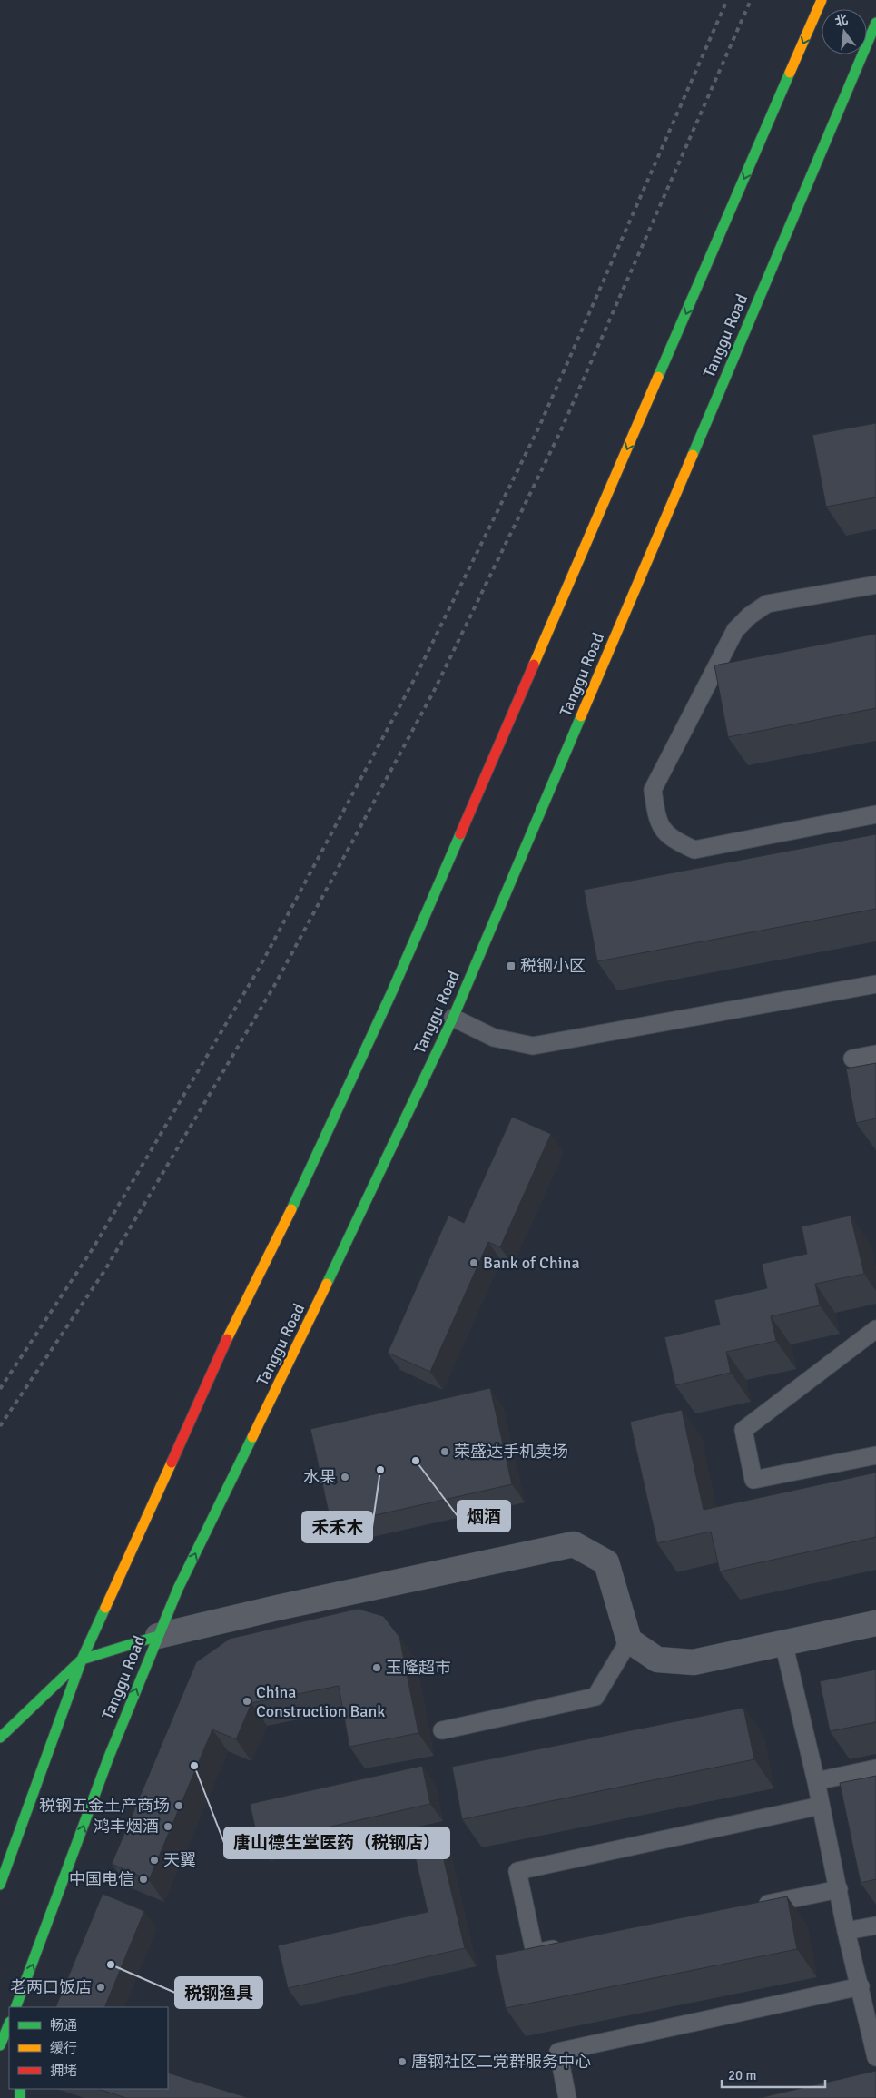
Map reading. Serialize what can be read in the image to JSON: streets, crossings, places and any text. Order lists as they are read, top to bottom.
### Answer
{
  "streets": {
    "main road": ["Tanggu Road"]
  },
  "places": {
    "transit": ["税钢小区"],
    "other": [
      "Bank of China",
      "荣盛达手机卖场",
      "烟酒",
      "禾禾木",
      "水果",
      "玉隆超市",
      "China Construction Bank",
      "唐山德生堂医药（税钢店）",
      "税钢五金土产商场",
      "鸿丰烟酒",
      "天翼",
      "中国电信",
      "税钢渔具",
      "老两口饭店",
      "唐钢社区二党群服务中心"
    ]
  },
  "legend": ["畅通", "缓行", "拥堵"],
  "scale_bar": "20 m",
  "north": "top"
}
